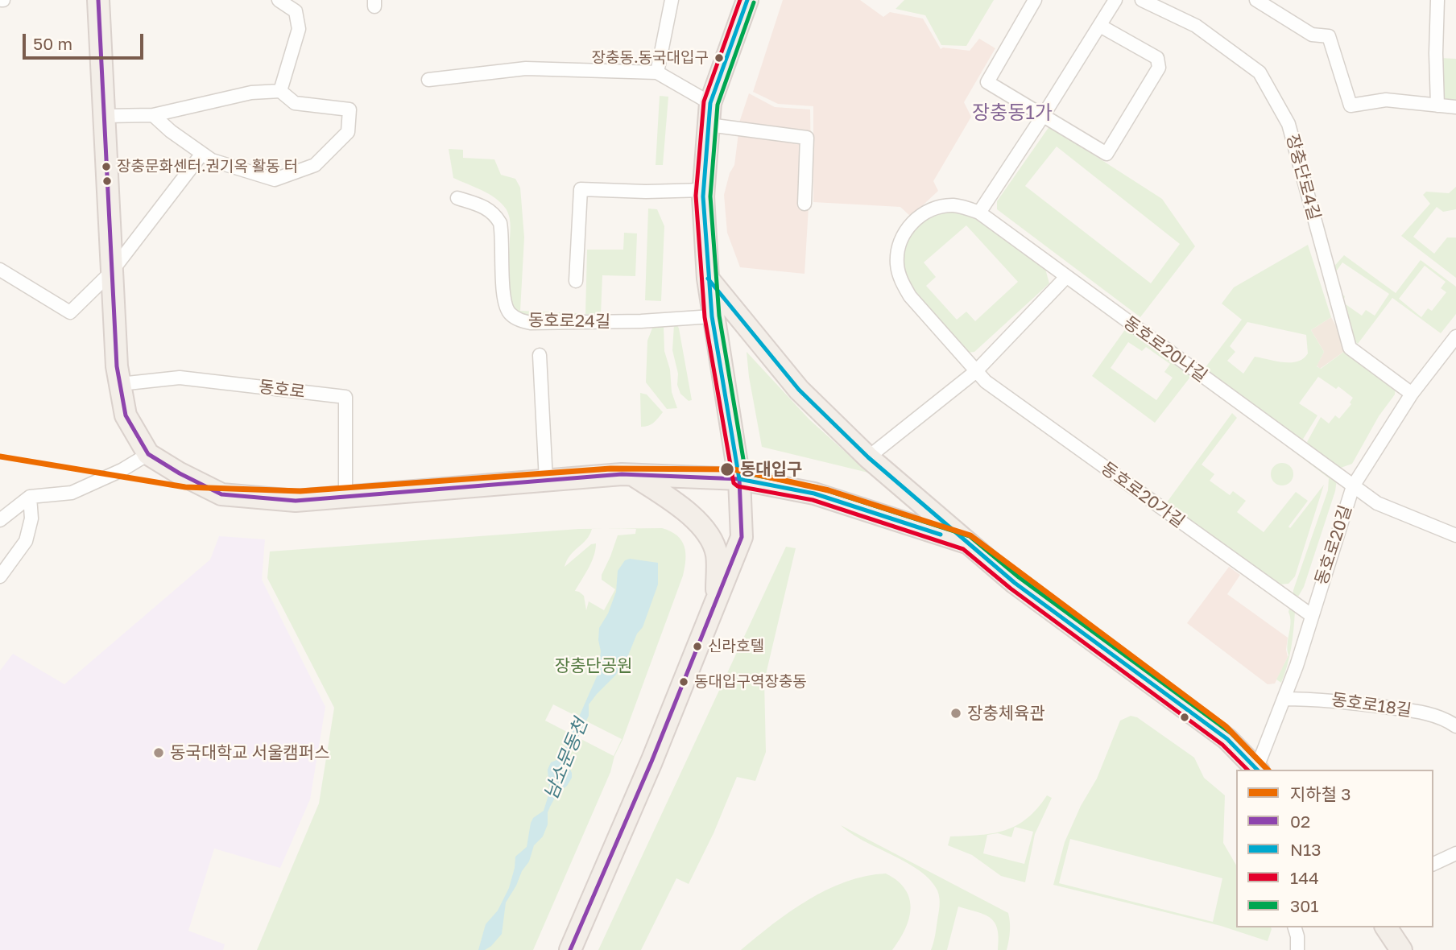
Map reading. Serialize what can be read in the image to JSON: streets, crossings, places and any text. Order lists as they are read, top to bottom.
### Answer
{
  "streets": {
    "street": [
      "장충단로4길",
      "동호로24길",
      "동호로20나길",
      "동호로",
      "동호로20가길",
      "동호로20길",
      "동호로18길"
    ]
  },
  "crossings": [
    ["장충단로4길", "동호로20길"],
    ["동호로20나길", "동호로20가길"],
    ["동호로20나길", "동호로20길"],
    ["동호로20가길", "동호로20길"],
    ["동호로20길", "동호로18길"]
  ],
  "districts": ["장충동1가"],
  "water": ["남소문동천"],
  "parks": ["장충단공원"],
  "places": [
    "장충동.동국대입구",
    "장충문화센터.권기옥 활동 터",
    "동대입구",
    "신라호텔",
    "동대입구역장충동",
    "장충체육관",
    "동국대학교 서울캠퍼스"
  ],
  "lines": [
    "transit line 02",
    "transit line N13",
    "transit line 144",
    "transit line 301",
    "metro line 3"
  ],
  "legend": [
    "지하철 3",
    "02",
    "N13",
    "144",
    "301"
  ],
  "scale_bar": "50 m"
}
